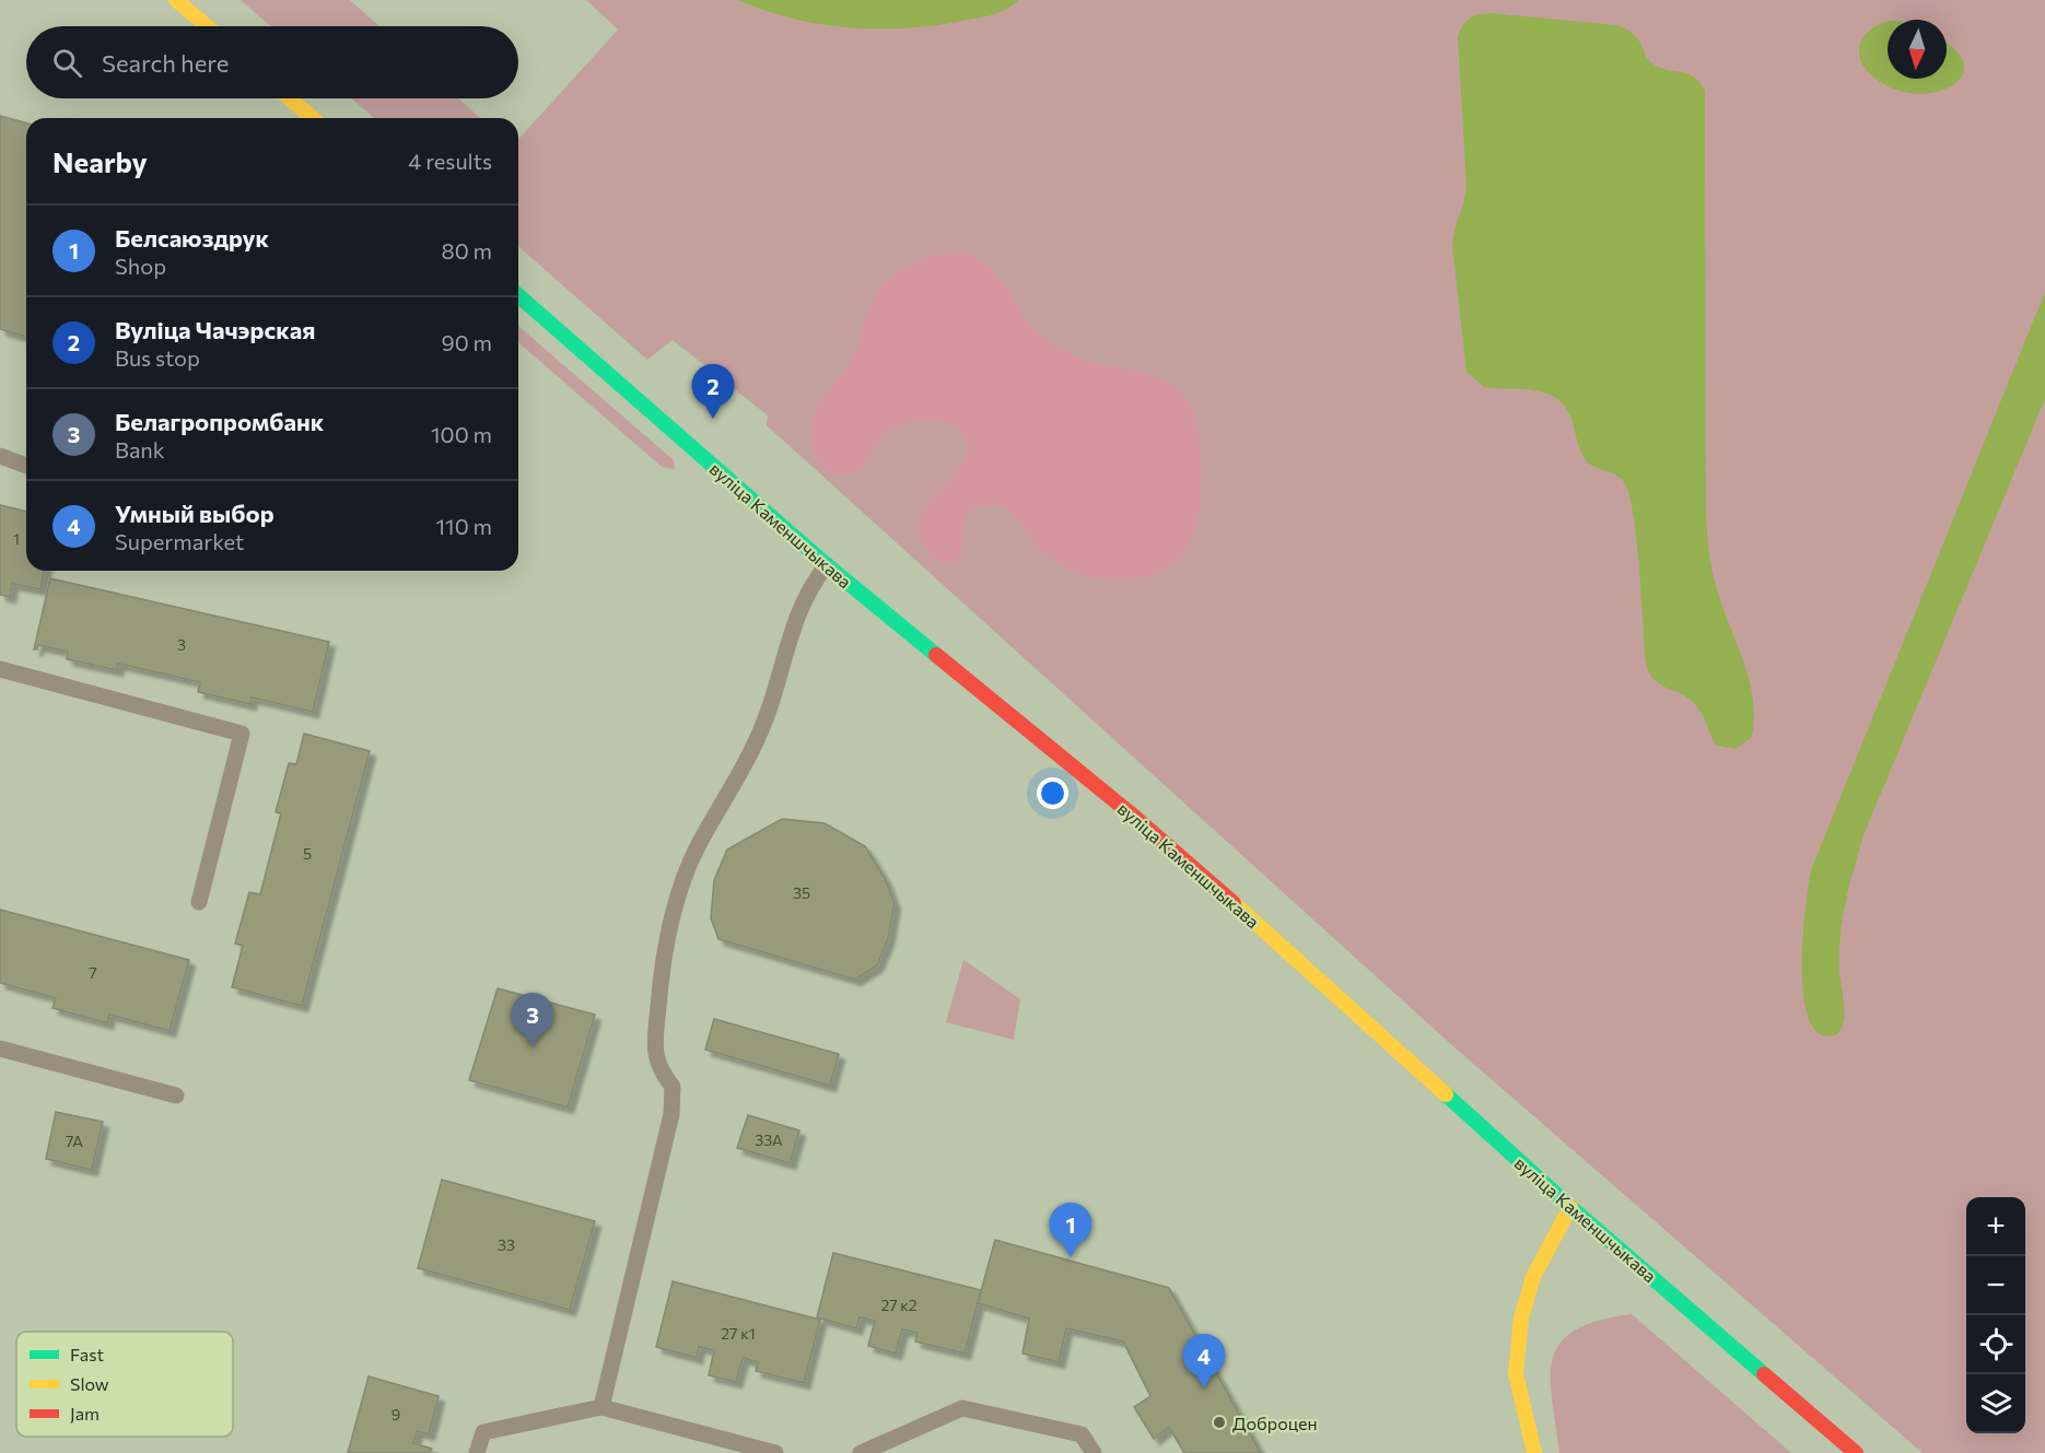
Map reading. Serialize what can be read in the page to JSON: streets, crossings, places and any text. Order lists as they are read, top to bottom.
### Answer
{
  "streets": {
    "street": ["вуліца Каменшчыкава"]
  },
  "places": ["Доброцен"],
  "house_numbers": [
    "1",
    "3",
    "5",
    "35",
    "7",
    "33А",
    "7А",
    "33",
    "27 к2",
    "27 к1",
    "9"
  ],
  "legend": ["Fast", "Slow", "Jam"],
  "north": "bottom",
  "page": {
    "search": "Search here",
    "heading": ["Nearby", "4 results"],
    "list": [
      {
        "mark": "1",
        "name": "Белсаюздрук",
        "note": "Shop",
        "value": "80 m"
      },
      {
        "mark": "2",
        "name": "Вуліца Чачэрская",
        "note": "Bus stop",
        "value": "90 m"
      },
      {
        "mark": "3",
        "name": "Белагропромбанк",
        "note": "Bank",
        "value": "100 m"
      },
      {
        "mark": "4",
        "name": "Умный выбор",
        "note": "Supermarket",
        "value": "110 m"
      }
    ],
    "pins": [
      "2",
      "3",
      "1",
      "4"
    ],
    "map_buttons": ["+", "−"]
  }
}
